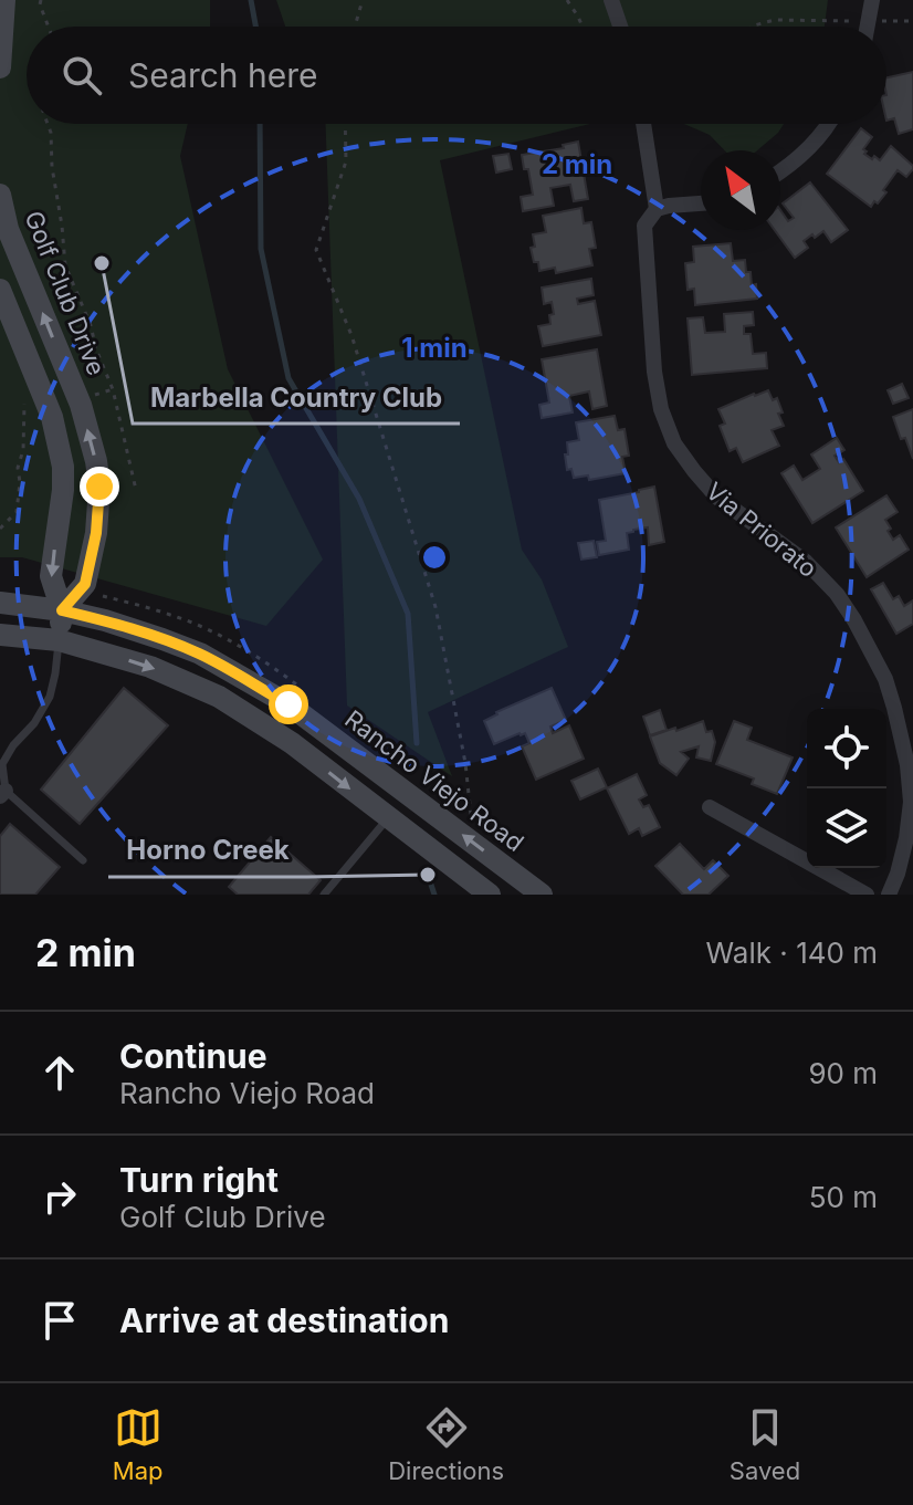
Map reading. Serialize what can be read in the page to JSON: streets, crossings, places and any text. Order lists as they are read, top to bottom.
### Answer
{
  "streets": {
    "main road": ["Golf Club Drive", "Rancho Viejo Road"],
    "street": ["Via Priorato"]
  },
  "crossings": [
    ["Golf Club Drive", "Rancho Viejo Road"]
  ],
  "places": ["Marbella Country Club", "Horno Creek"],
  "north": "top left",
  "page": {
    "search": "Search here",
    "heading": ["2 min", "Walk · 140 m"],
    "list": [
      ["Continue", "Rancho Viejo Road", "90 m"],
      ["Turn right", "Golf Club Drive", "50 m"],
      "Arrive at destination"
    ],
    "nav": ["Map", "Directions", "Saved"]
  },
  "rings": ["2 min", "1 min"]
}
